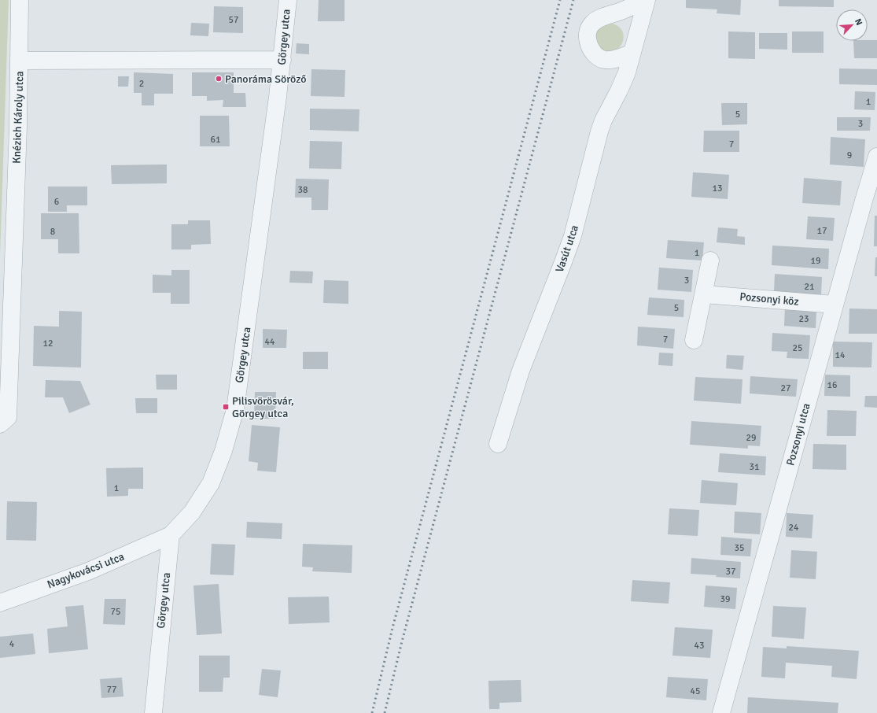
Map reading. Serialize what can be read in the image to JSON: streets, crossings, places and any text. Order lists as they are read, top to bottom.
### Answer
{
  "streets": {
    "street": [
      "Görgey utca",
      "Knézich Károly utca",
      "Vasút utca",
      "Pozsonyi köz",
      "Pozsonyi utca",
      "Nagykovácsi utca"
    ]
  },
  "crossings": [
    ["Görgey utca", "Knézich Károly utca"],
    ["Görgey utca", "Nagykovácsi utca"],
    ["Pozsonyi köz", "Pozsonyi utca"]
  ],
  "places": {
    "other": ["Panoráma Söröző"],
    "transit": ["Pilisvörösvár, Görgey utca"]
  },
  "house_numbers": [
    "57",
    "2",
    "1",
    "5",
    "3",
    "61",
    "7",
    "9",
    "13",
    "38",
    "6",
    "17",
    "8",
    "1",
    "19",
    "3",
    "21",
    "5",
    "23",
    "7",
    "44",
    "12",
    "25",
    "14",
    "16",
    "27",
    "29",
    "31",
    "1",
    "24",
    "35",
    "37",
    "39",
    "75",
    "4",
    "43",
    "77",
    "45"
  ],
  "north": "top right"
}
